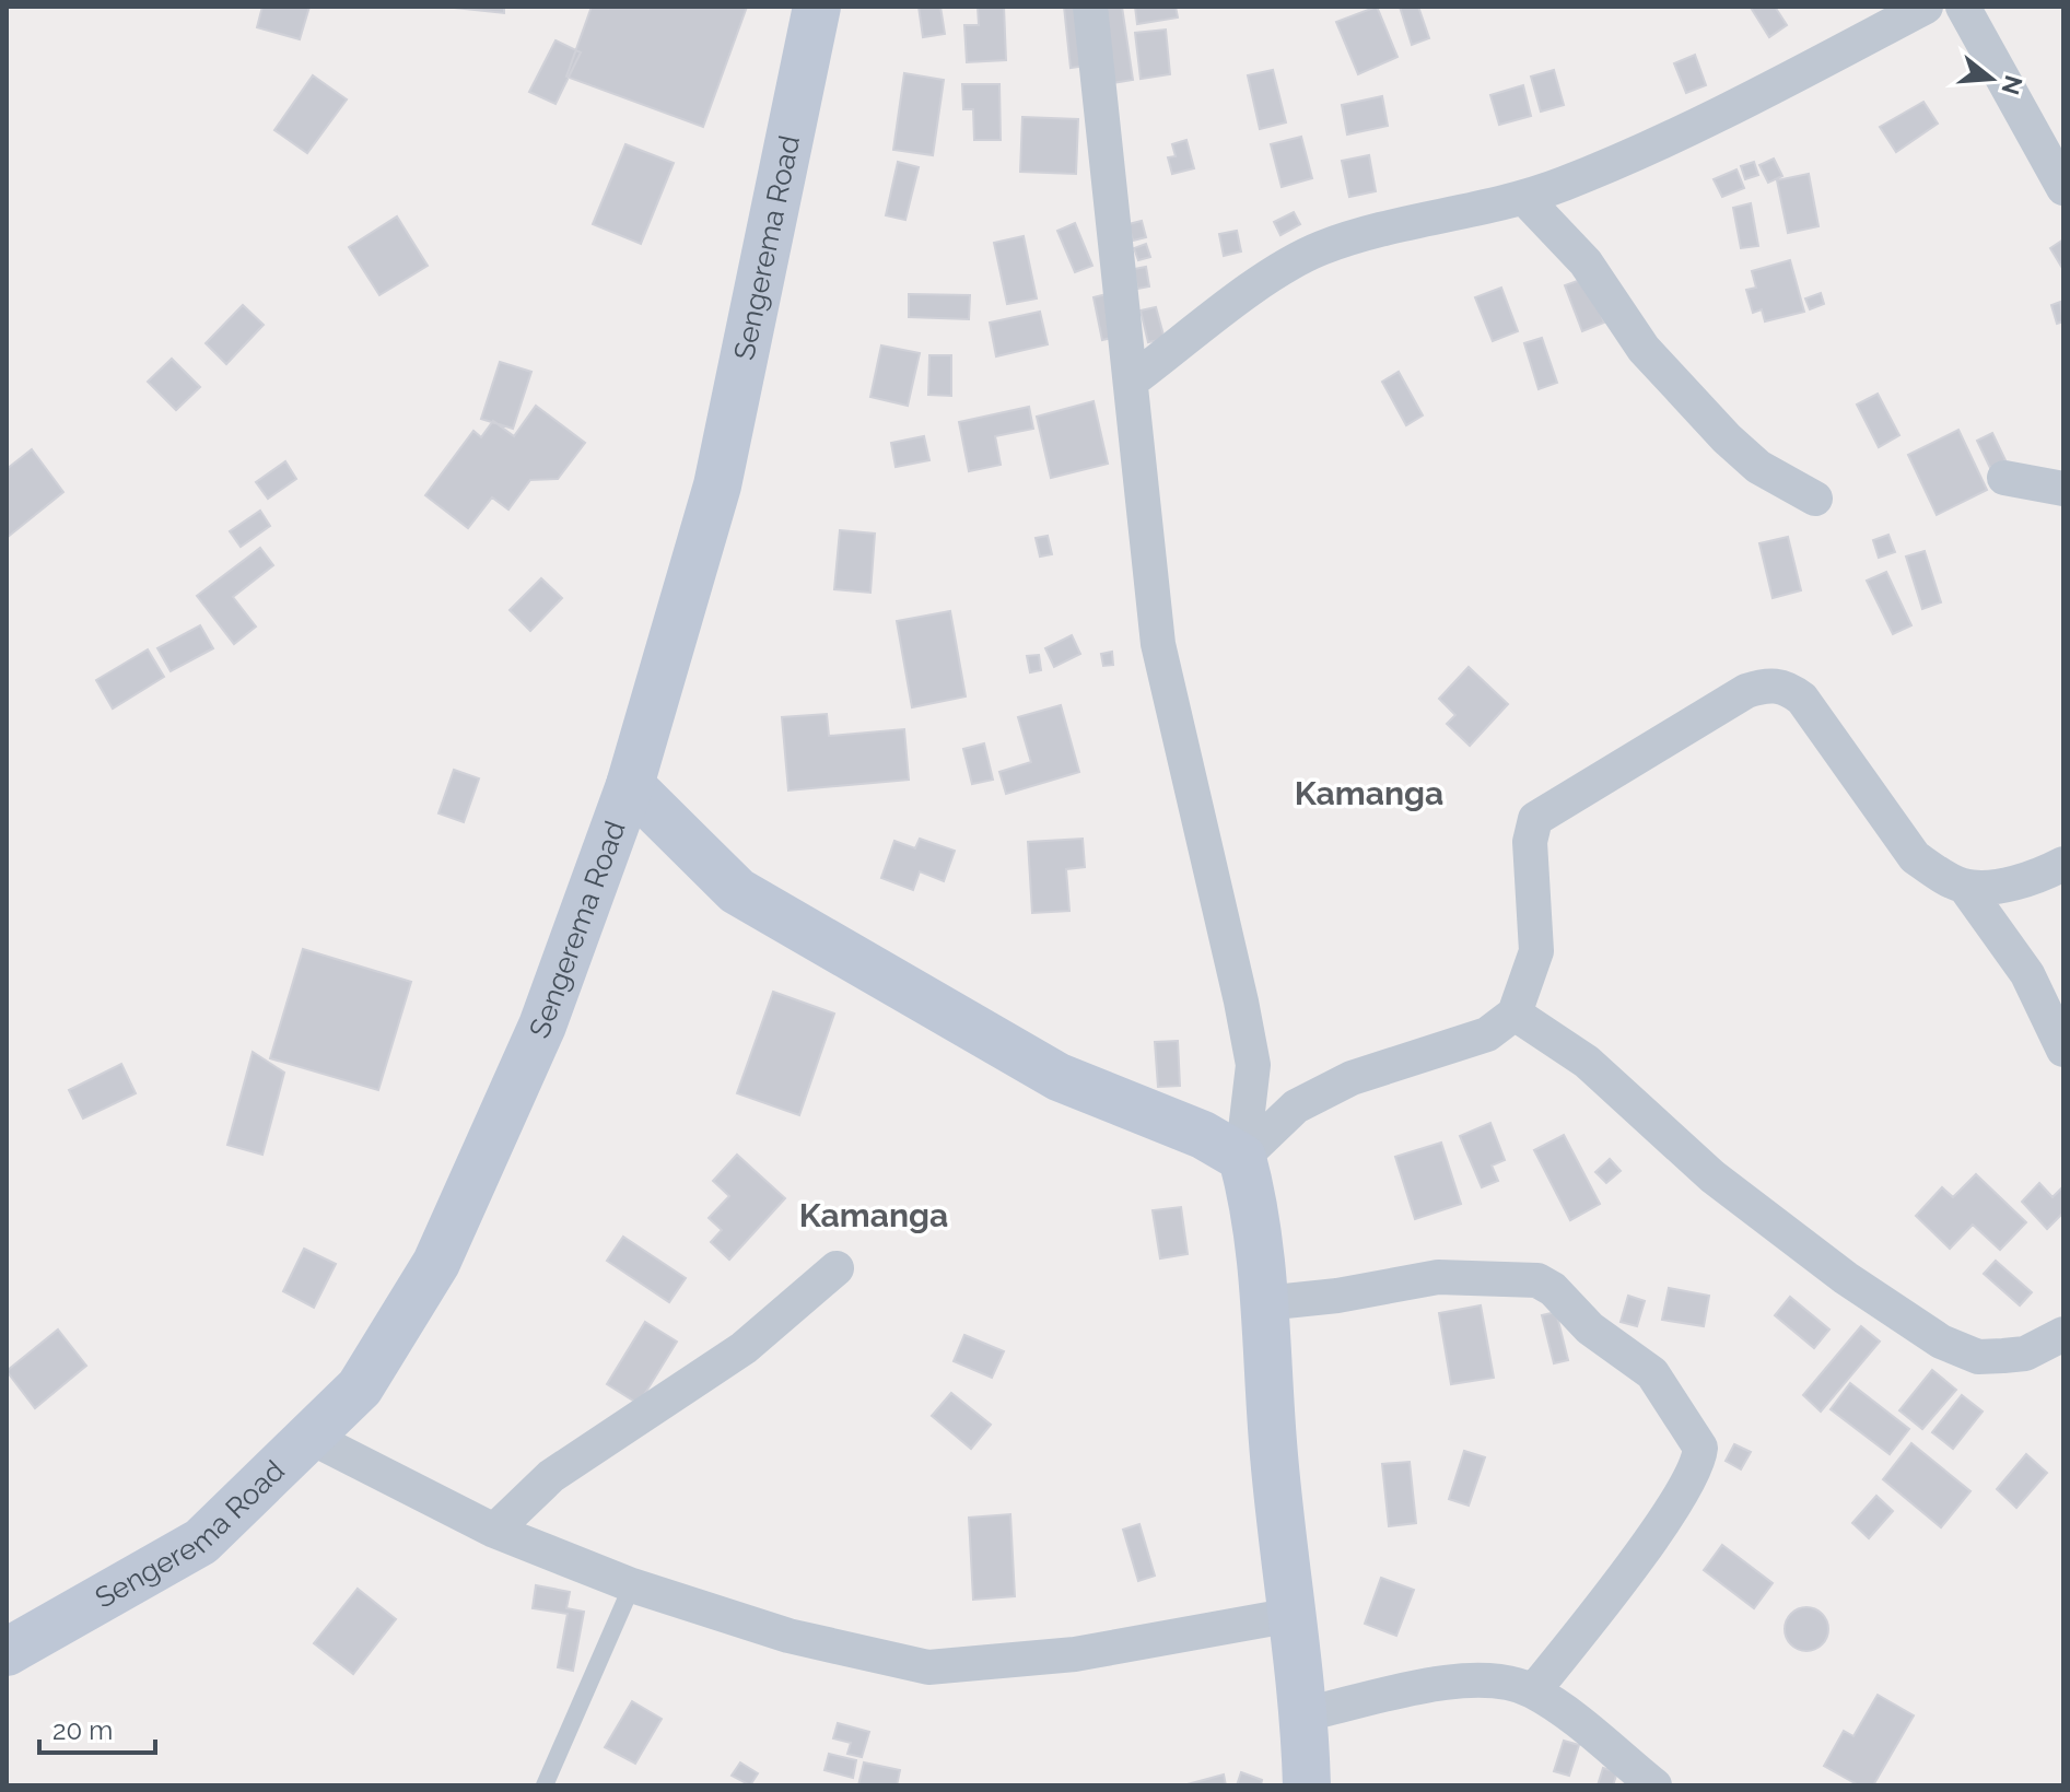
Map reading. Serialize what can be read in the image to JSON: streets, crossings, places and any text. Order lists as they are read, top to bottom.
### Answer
{
  "streets": {
    "main road": ["Sengerema Road"]
  },
  "districts": ["Kamanga", "Kamanga"],
  "scale_bar": "20 m",
  "north": "right"
}
